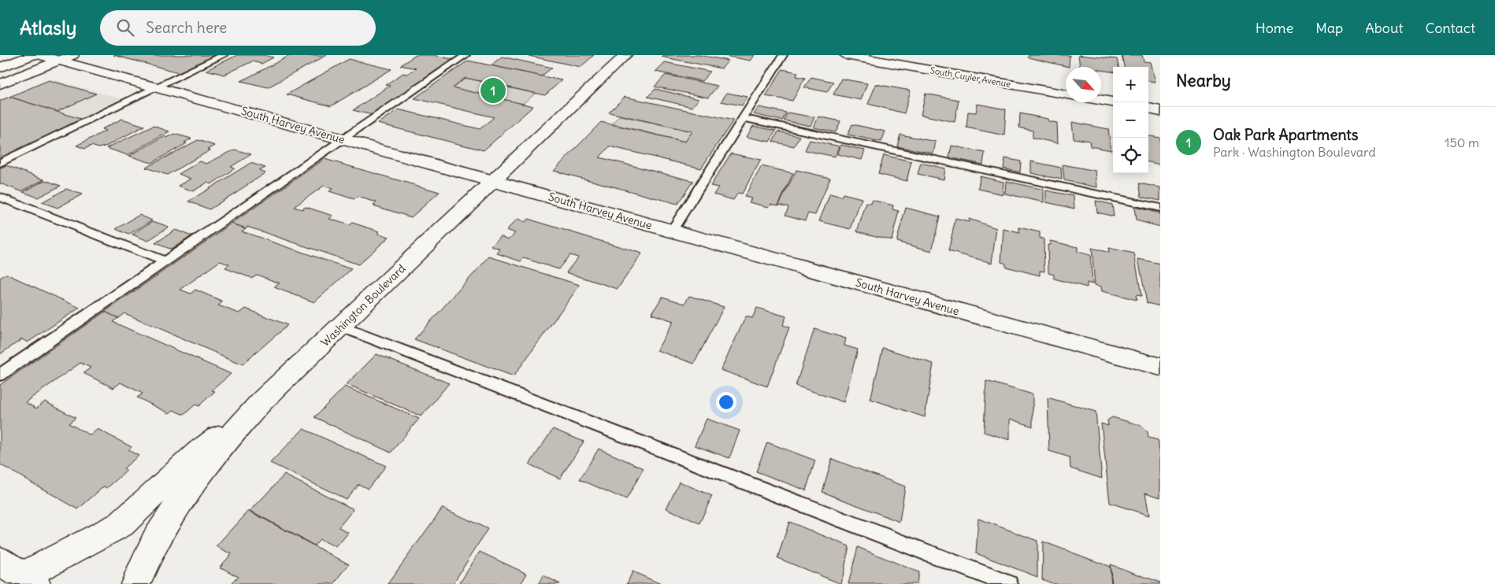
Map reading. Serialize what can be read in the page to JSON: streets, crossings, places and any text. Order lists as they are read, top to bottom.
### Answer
{
  "streets": {
    "street": ["South Cuyler Avenue", "South Harvey Avenue", "Washington Boulevard"]
  },
  "crossings": [
    ["South Harvey Avenue", "Washington Boulevard"]
  ],
  "north": "bottom right",
  "page": {
    "header": "Atlasly",
    "search": "Search here",
    "nav": [
      "Home",
      "Map",
      "About",
      "Contact"
    ],
    "heading": "Nearby",
    "map_buttons": ["+", "−"],
    "pins": "1",
    "list": [
      {
        "mark": "1",
        "name": "Oak Park Apartments",
        "note": "Park · Washington Boulevard",
        "value": "150 m"
      }
    ]
  }
}
